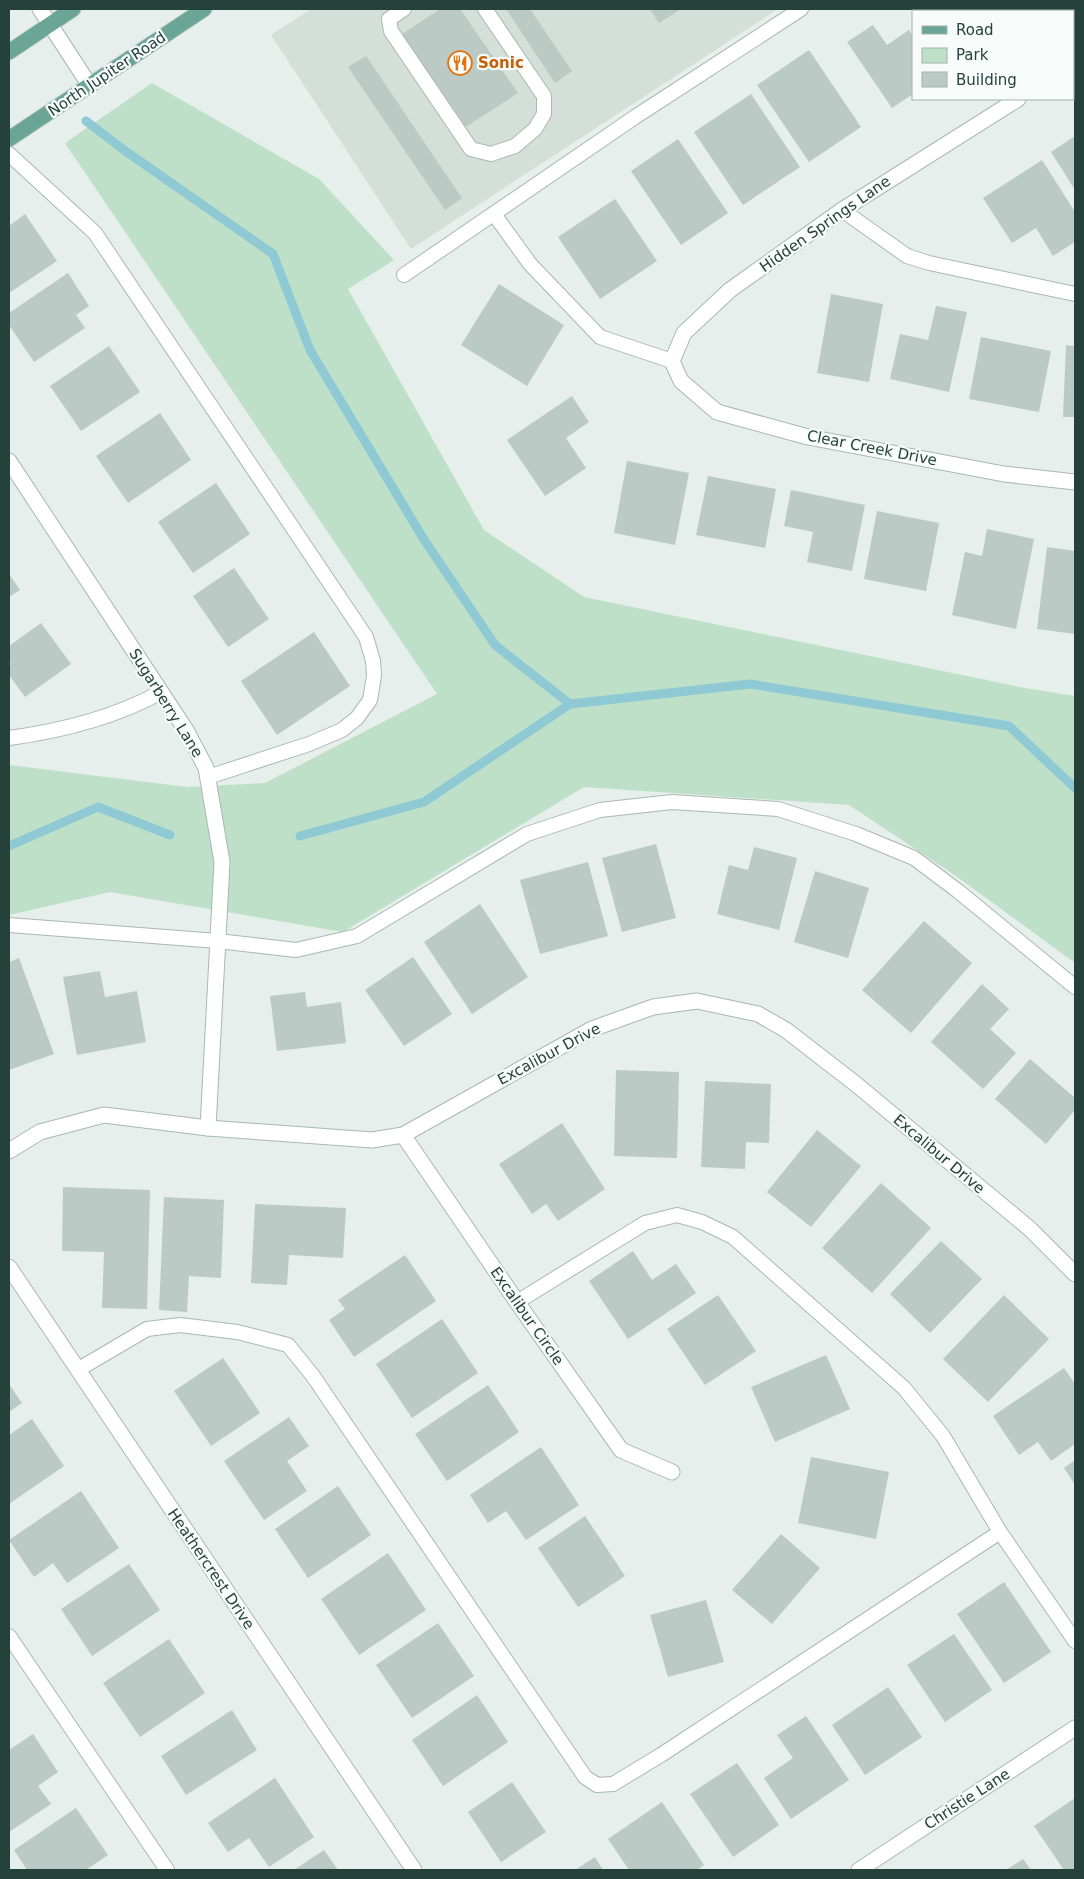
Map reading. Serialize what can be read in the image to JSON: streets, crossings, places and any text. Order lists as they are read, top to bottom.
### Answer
{
  "streets": {
    "main road": ["North Jupiter Road"],
    "street": [
      "Hidden Springs Lane",
      "Clear Creek Drive",
      "Sugarberry Lane",
      "Excalibur Drive",
      "Excalibur Circle",
      "Heathercrest Drive",
      "Christie Lane"
    ]
  },
  "crossings": [
    ["Hidden Springs Lane", "Clear Creek Drive"],
    ["Sugarberry Lane", "Excalibur Drive"],
    ["Excalibur Drive", "Excalibur Circle"]
  ],
  "places": {
    "restaurant": ["Sonic"]
  },
  "legend": ["Road", "Park", "Building"]
}
